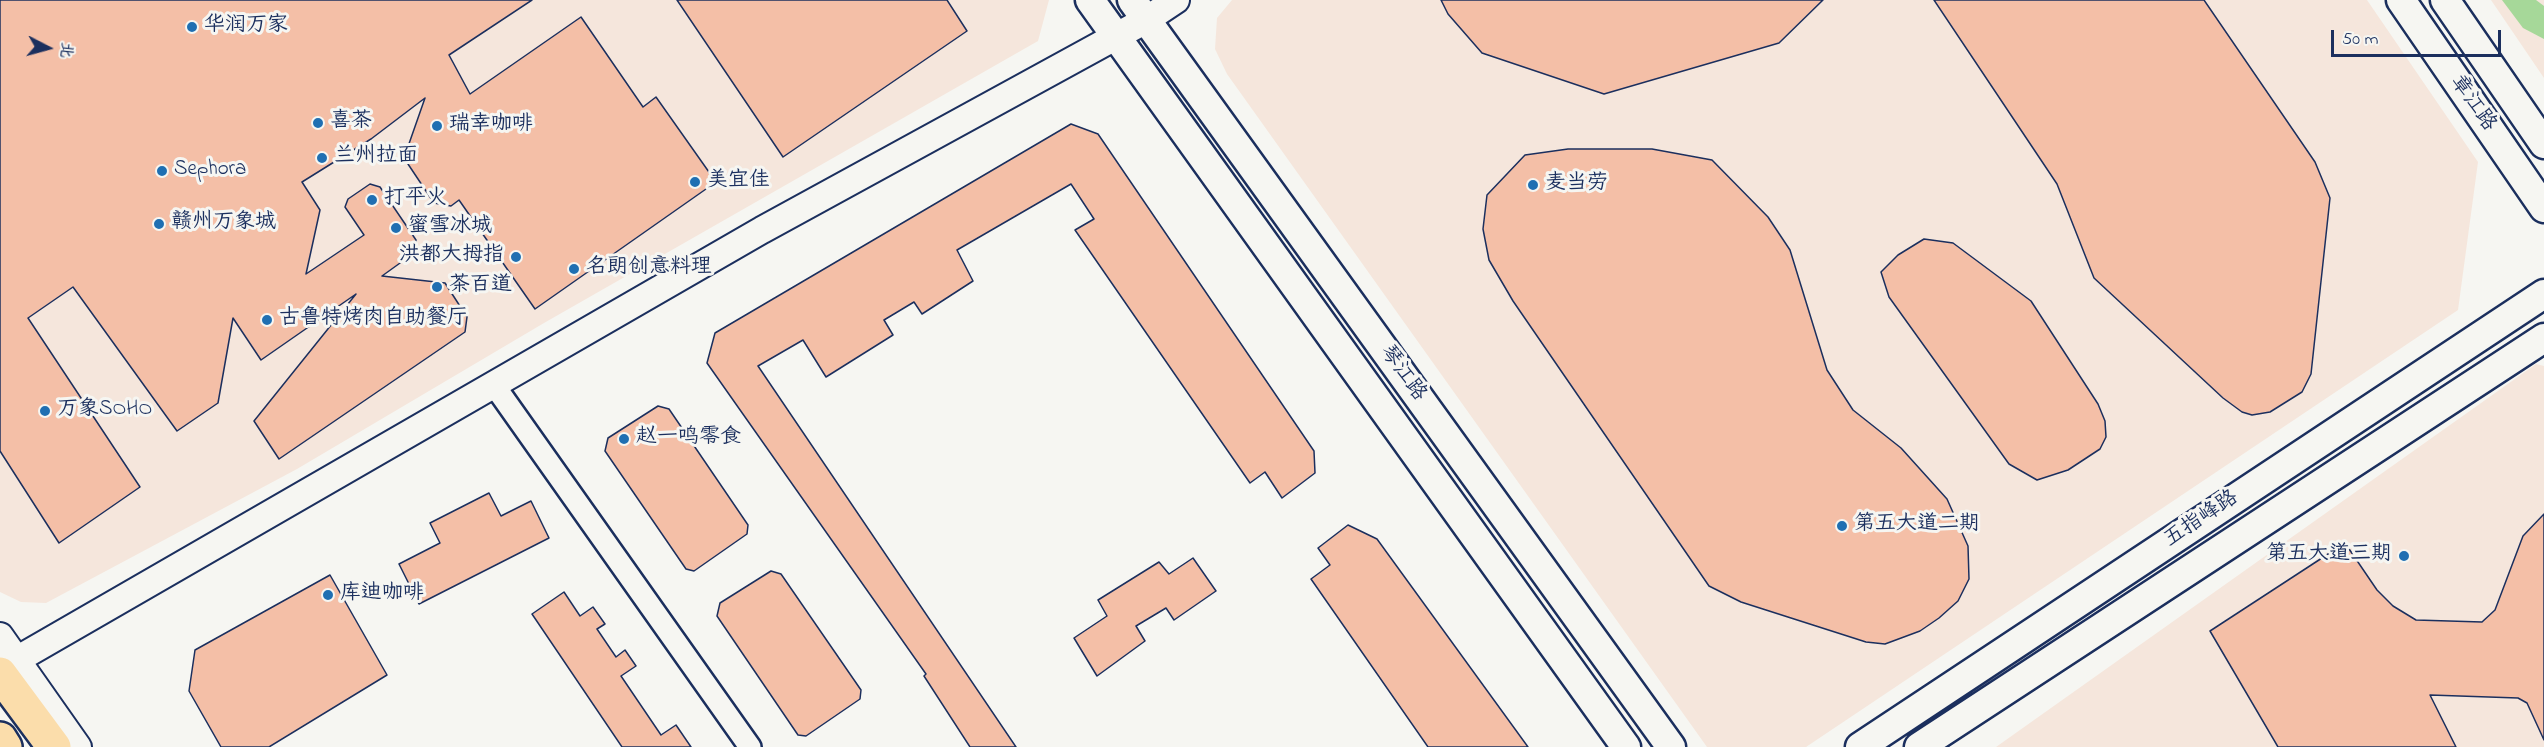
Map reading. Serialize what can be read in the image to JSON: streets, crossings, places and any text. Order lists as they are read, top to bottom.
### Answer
{
  "streets": {
    "main road": ["章江路", "琴江路", "五指峰路"]
  },
  "places": [
    "华润万家",
    "喜茶",
    "瑞幸咖啡",
    "兰州拉面",
    "Sephora",
    "美宜佳",
    "麦当劳",
    "打平火",
    "赣州万象城",
    "蜜雪冰城",
    "洪都大拇指",
    "名朗创意料理",
    "茶百道",
    "古鲁特烤肉自助餐厅",
    "万象SOHO",
    "赵一鸣零食",
    "第五大道二期",
    "第五大道三期",
    "库迪咖啡"
  ],
  "scale_bar": "50 m",
  "north": "right"
}
